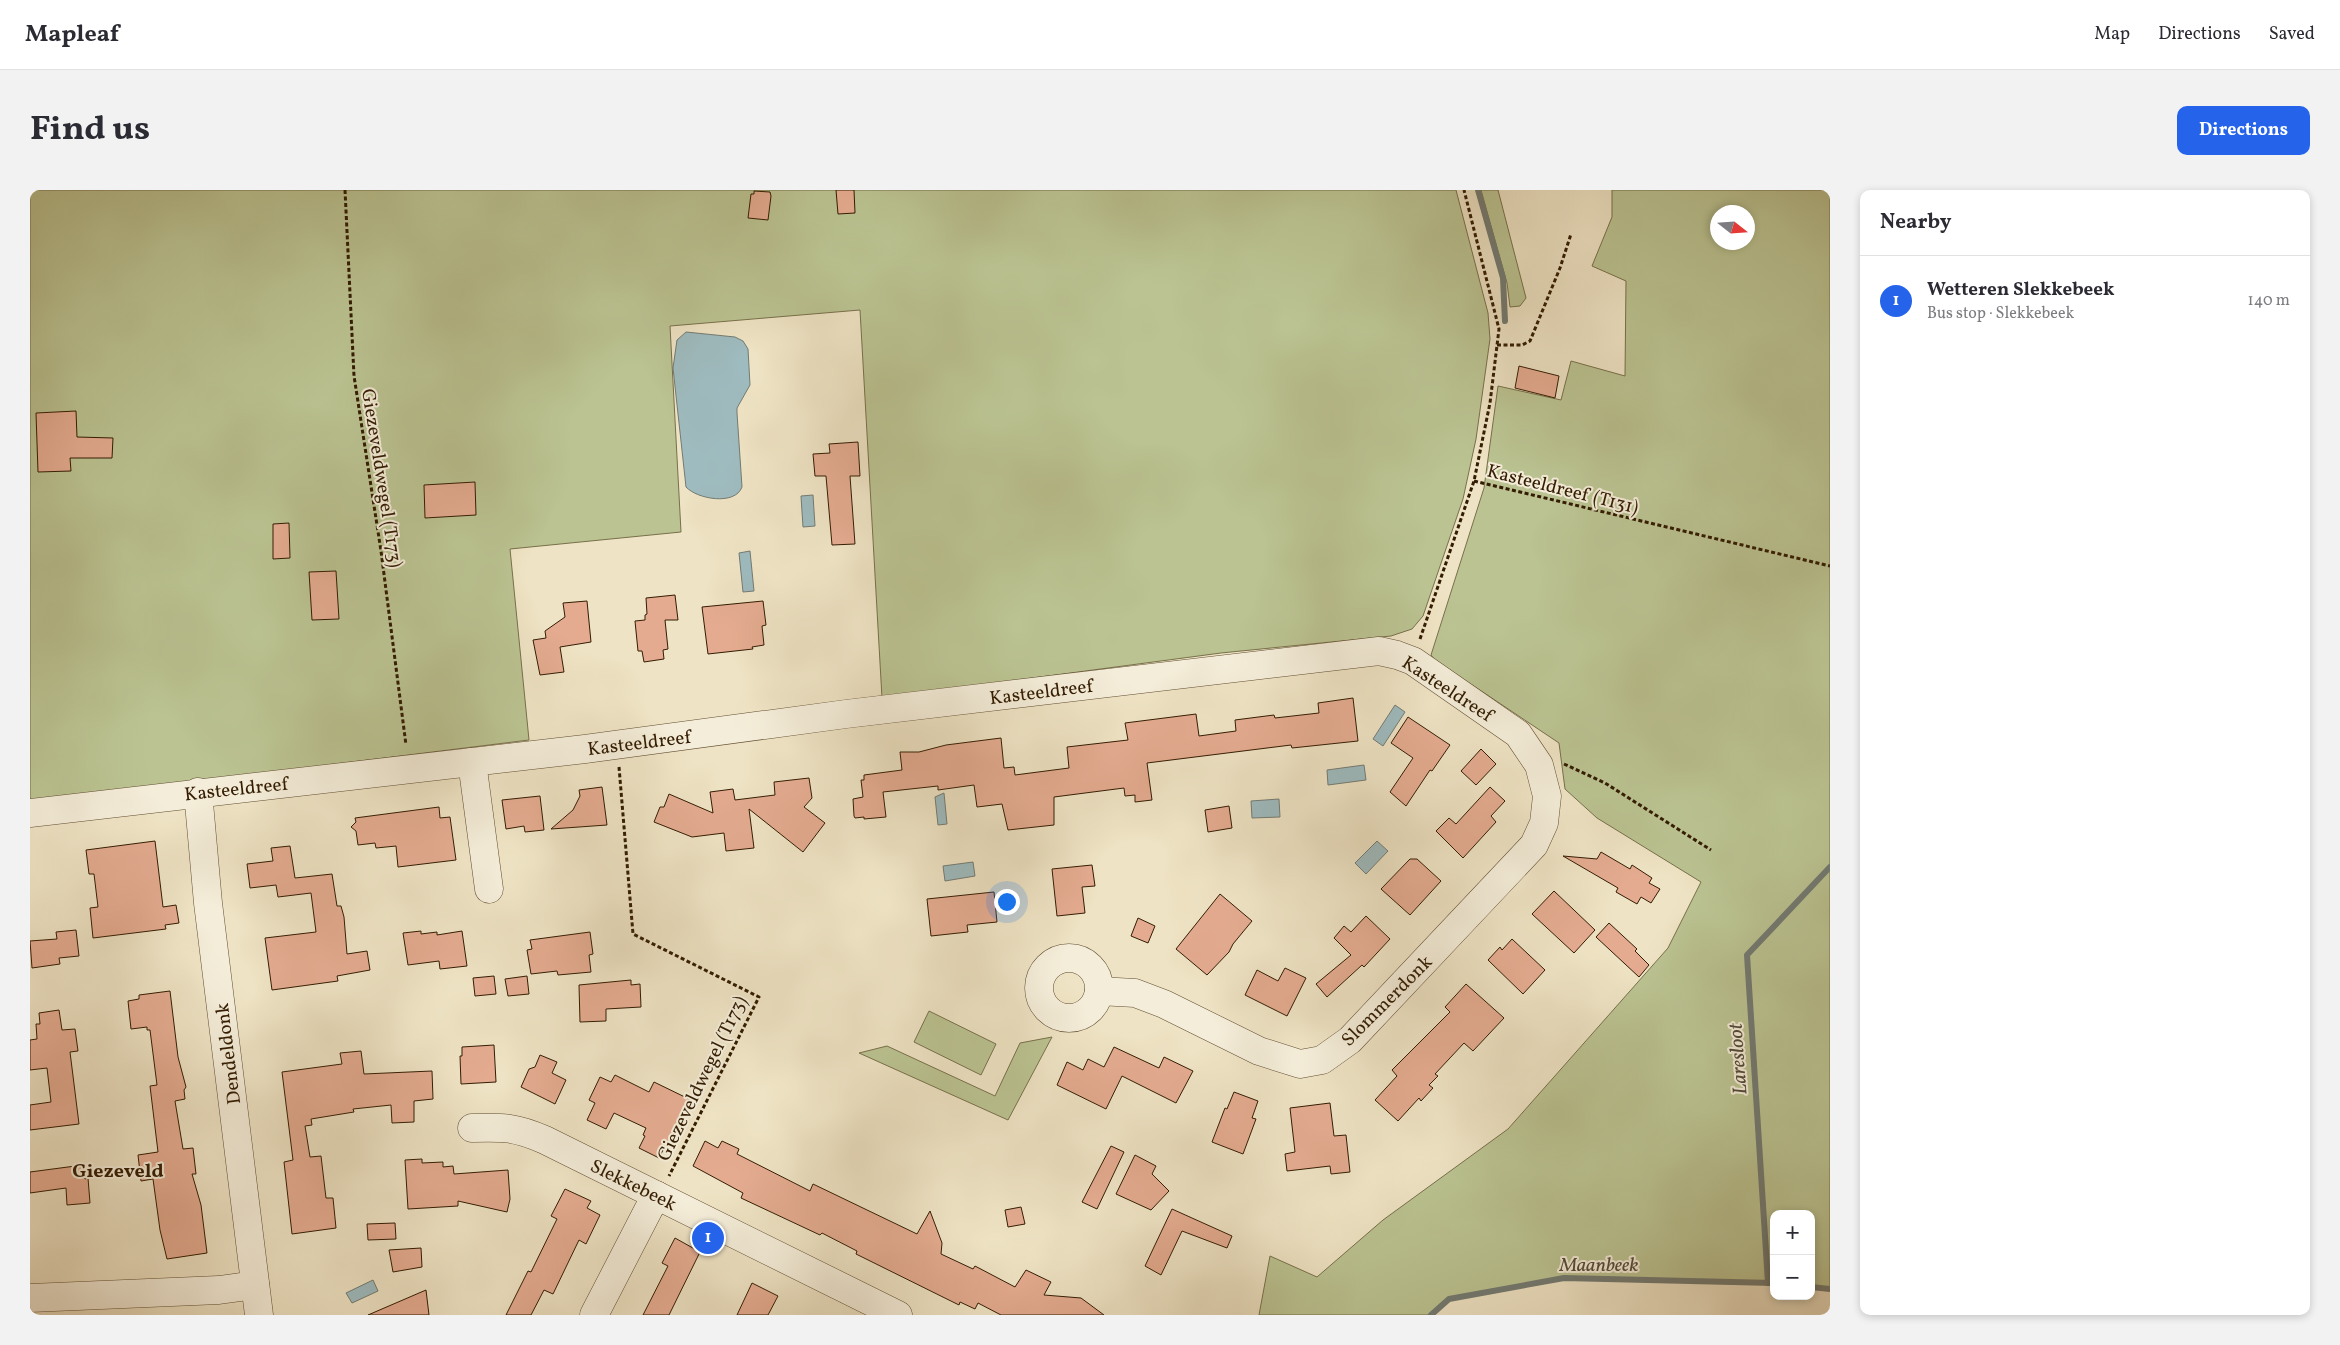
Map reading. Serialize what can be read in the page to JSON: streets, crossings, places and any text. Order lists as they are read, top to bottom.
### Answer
{
  "streets": {
    "street": [
      "Kasteeldreef",
      "Slommerdonk",
      "Dendeldonk",
      "Slekkebeek"
    ],
    "path": ["Giezeveldwegel (T173)", "Kasteeldreef (T131)"]
  },
  "crossings": [
    ["Giezeveldwegel (T173)", "Kasteeldreef"],
    ["Giezeveldwegel (T173)", "Slekkebeek"],
    ["Kasteeldreef (T131)", "Kasteeldreef"],
    ["Kasteeldreef", "Slommerdonk"],
    ["Kasteeldreef", "Dendeldonk"]
  ],
  "districts": ["Giezeveld"],
  "water": ["Laresloot", "Maanbeek"],
  "north": "right",
  "page": {
    "header": "Mapleaf",
    "nav": ["Map", "Directions", "Saved"],
    "title": "Find us",
    "buttons": "Directions",
    "heading": "Nearby",
    "list": [
      {
        "mark": "1",
        "name": "Wetteren Slekkebeek",
        "note": "Bus stop · Slekkebeek",
        "value": "140 m"
      }
    ],
    "map_buttons": ["+", "−"],
    "pins": "1"
  }
}
